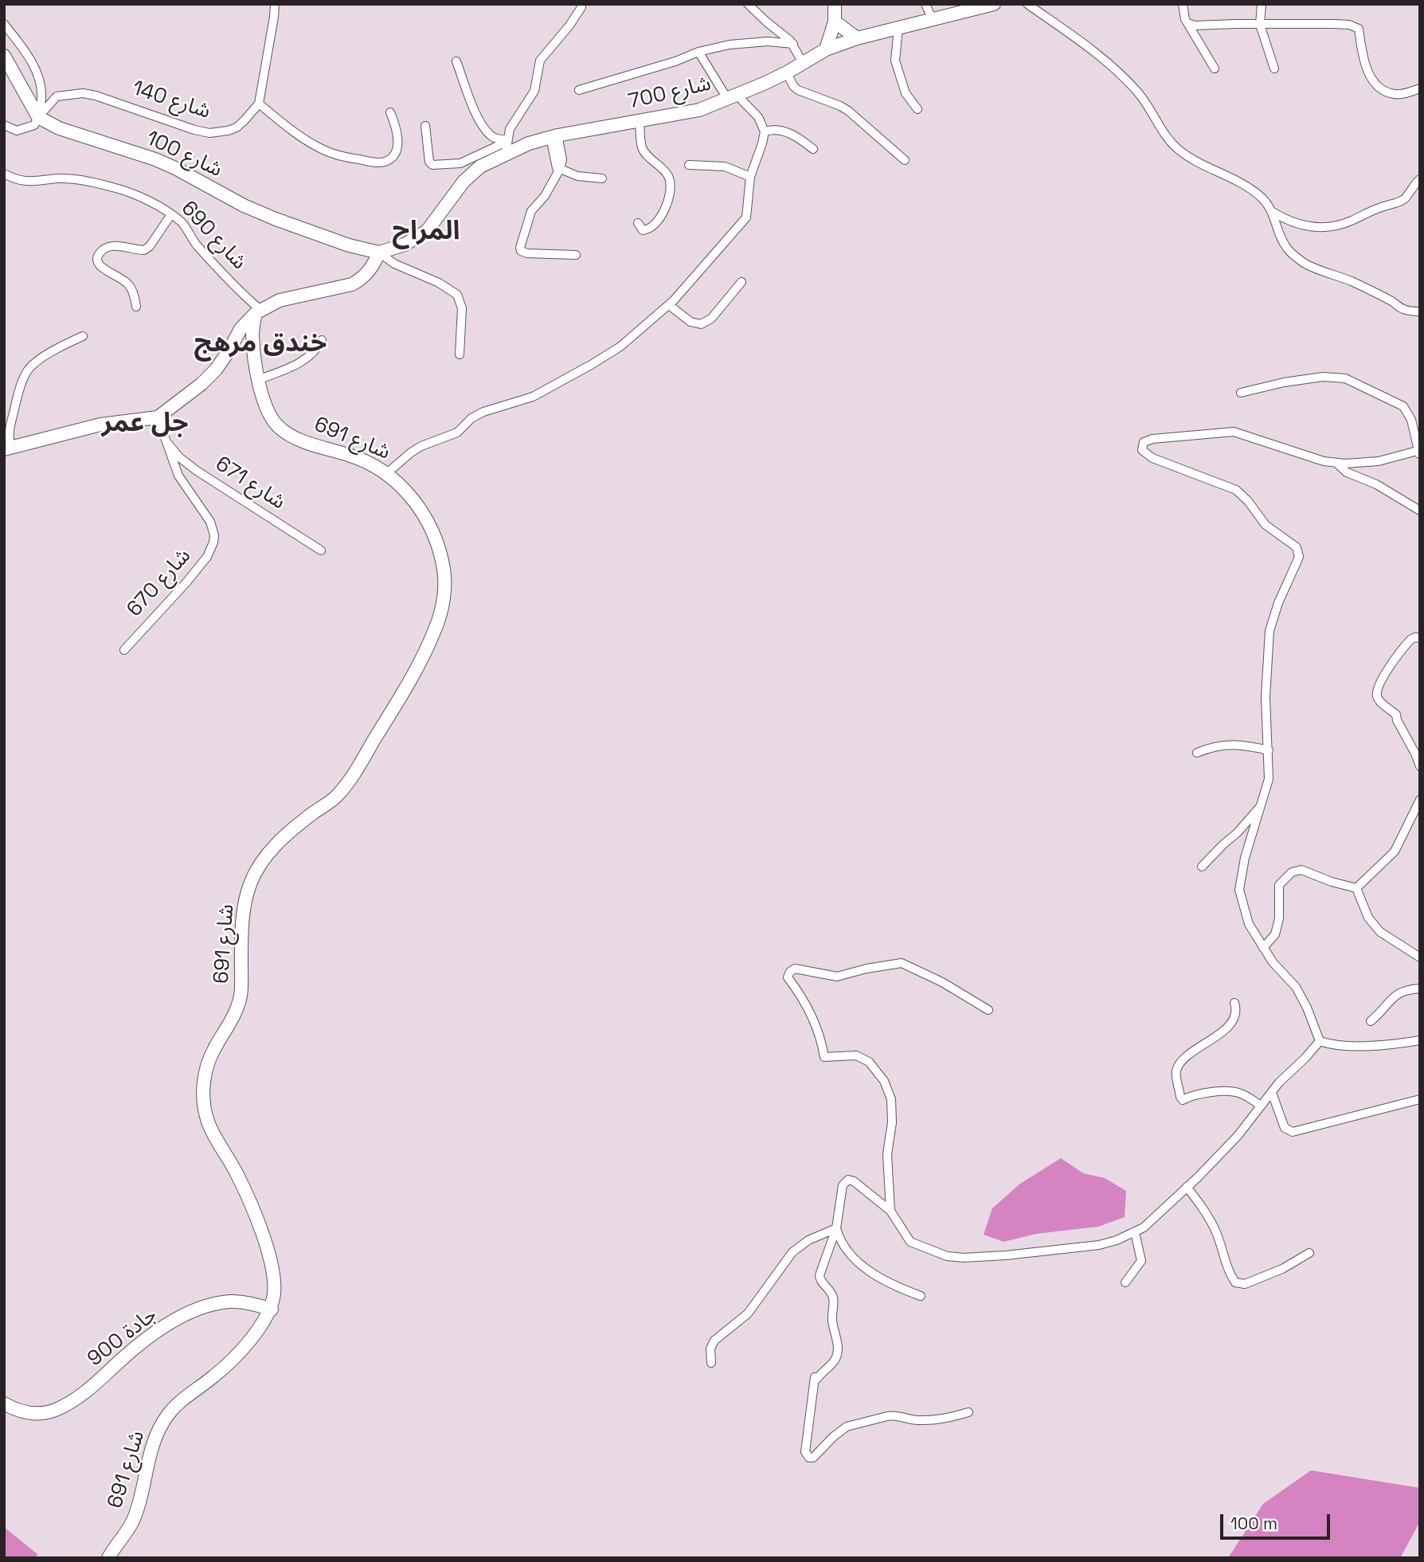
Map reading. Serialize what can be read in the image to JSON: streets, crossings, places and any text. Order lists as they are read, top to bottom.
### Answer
{
  "streets": {
    "main road": [
      "شارع 700",
      "شارع 100",
      "شارع 691",
      "جادة 900"
    ],
    "street": [
      "شارع 140",
      "شارع 690",
      "شارع 671",
      "شارع 670"
    ]
  },
  "crossings": [
    ["شارع 700", "شارع 100"],
    ["شارع 140", "شارع 100"],
    ["شارع 690", "شارع 691"],
    ["شارع 691", "جادة 900"],
    ["شارع 671", "شارع 670"]
  ],
  "districts": ["المراح", "خندق مرهج", "جل عمر"],
  "scale_bar": "100 m"
}
